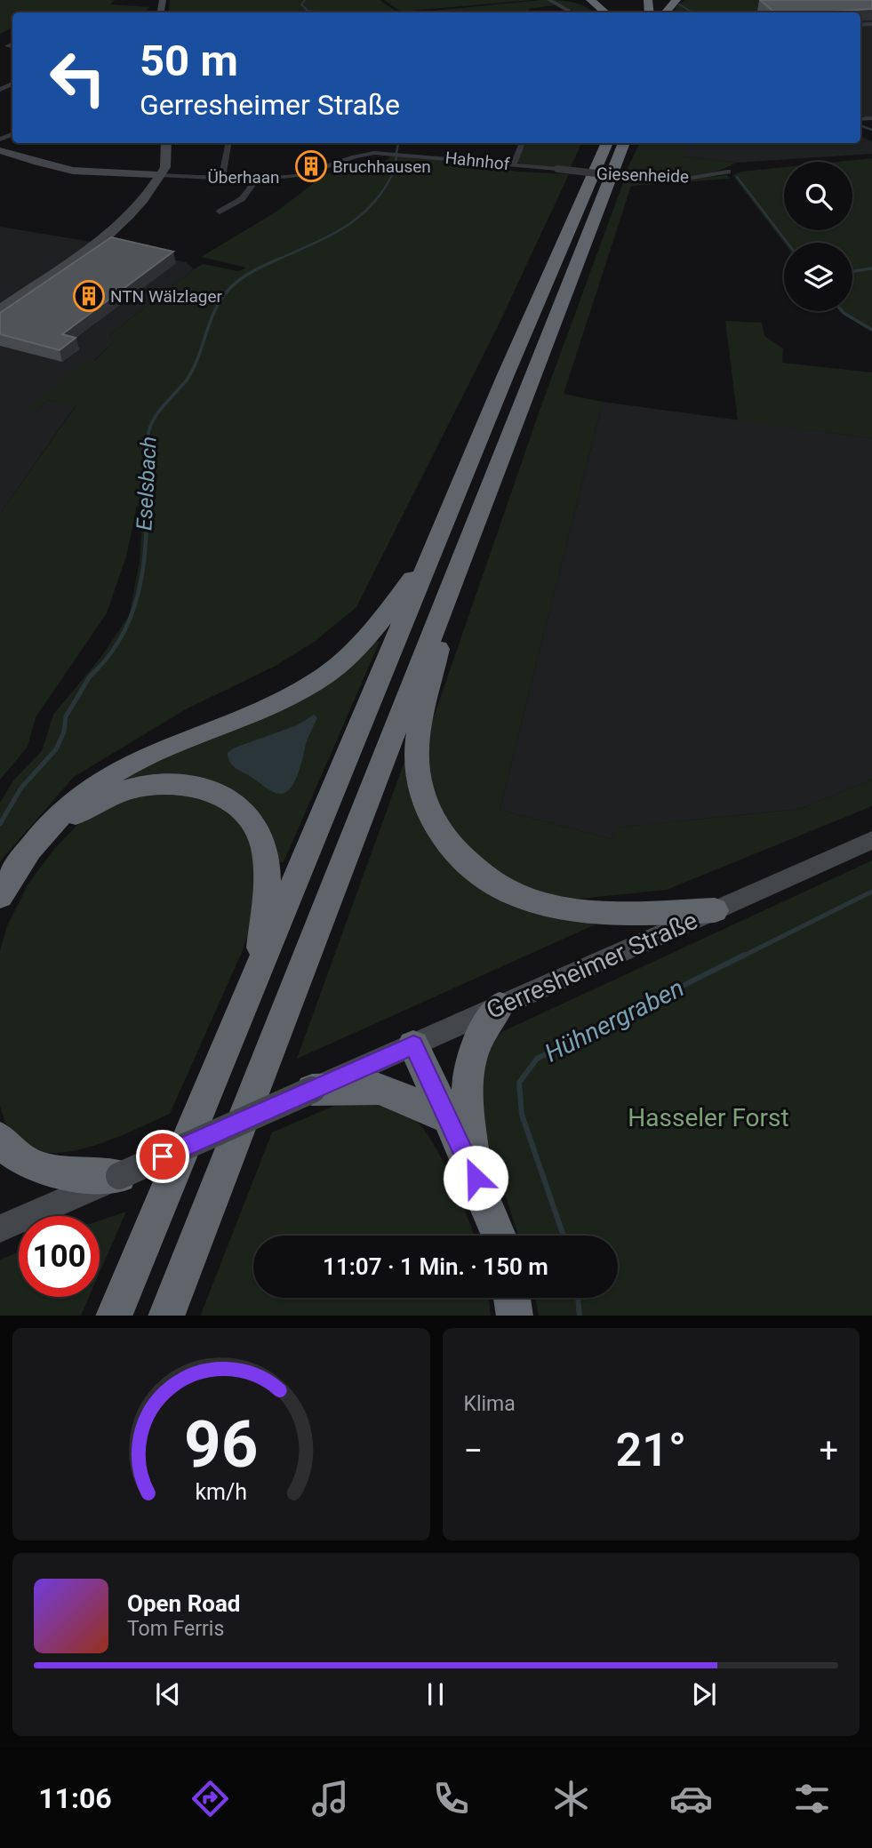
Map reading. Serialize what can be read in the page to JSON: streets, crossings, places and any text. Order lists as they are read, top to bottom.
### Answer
{
  "streets": {
    "street": [
      "Hahnhof",
      "Giesenheide",
      "Überhaan",
      "Gerresheimer Straße"
    ]
  },
  "crossings": [
    ["Hahnhof", "Giesenheide"],
    ["Hahnhof", "Überhaan"]
  ],
  "water": ["Eselsbach", "Hühnergraben"],
  "parks": ["Hasseler Forst"],
  "places": {
    "building": ["Bruchhausen", "NTN Wälzlager"]
  },
  "page": {
    "turn": ["50 m", "Gerresheimer Straße"],
    "limit": "100",
    "trip": "11:07 · 1 Min. · 150 m",
    "tile": "Klima",
    "heat": ["−", "21°", "+"],
    "song": ["Open Road", "Tom Ferris"],
    "tabs": "11:06",
    "gauge": ["96", "km/h"]
  }
}
